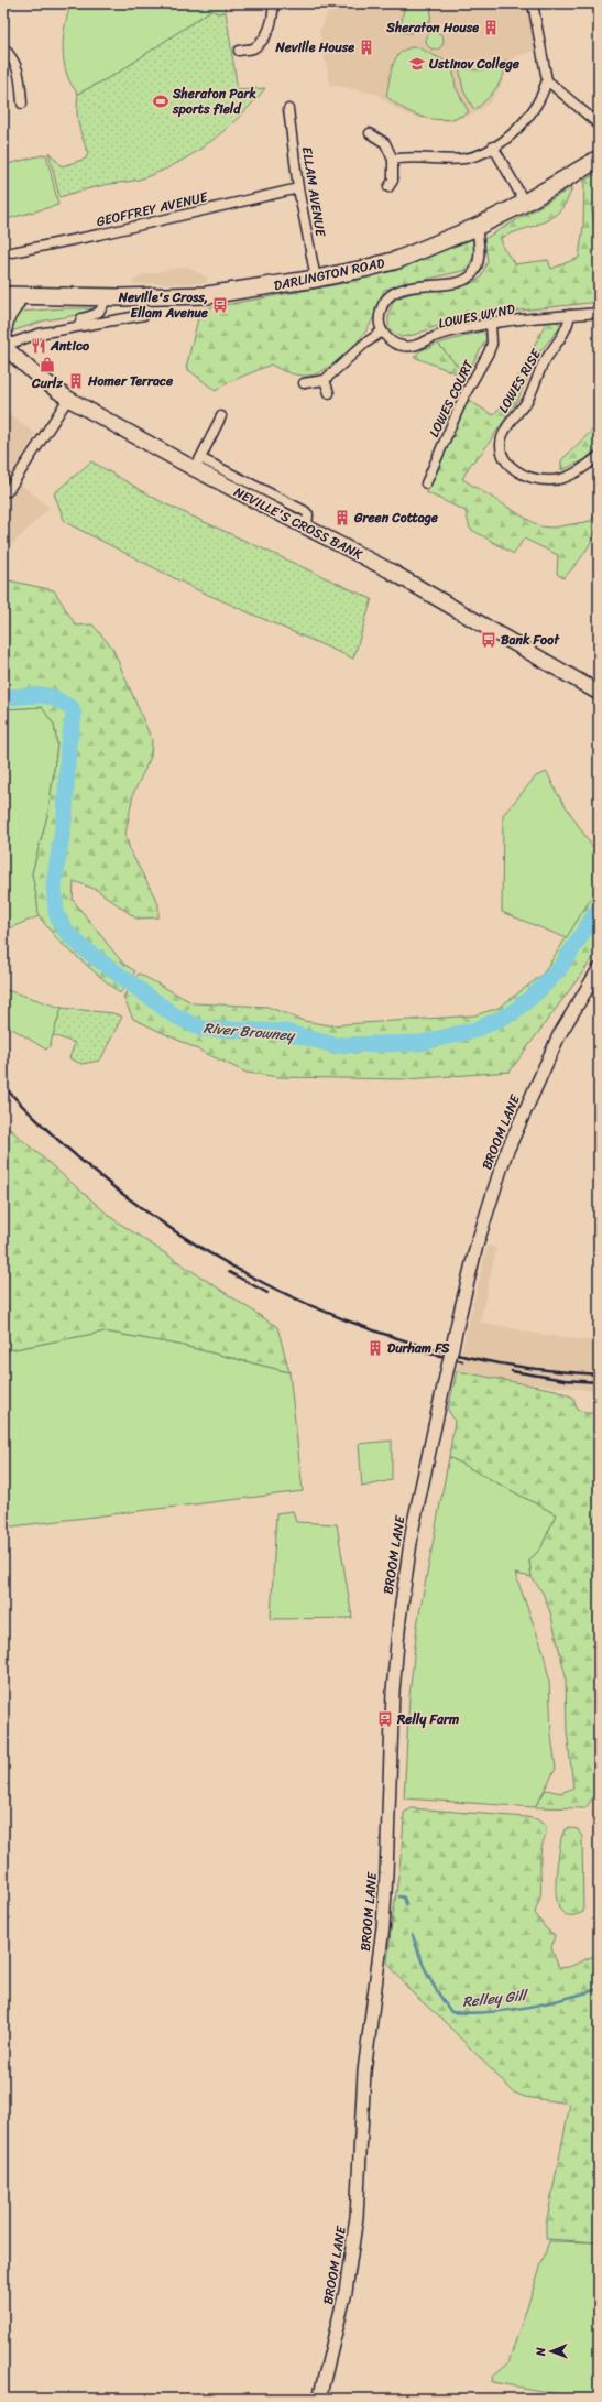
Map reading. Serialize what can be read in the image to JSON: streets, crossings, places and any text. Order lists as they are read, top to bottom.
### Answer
{
  "streets": {
    "highway": ["DARLINGTON ROAD"],
    "main road": ["NEVILLE'S CROSS BANK", "BROOM LANE"],
    "street": [
      "ELLAM AVENUE",
      "GEOFFREY AVENUE",
      "LOWES WYND",
      "LOWES RISE",
      "LOWES COURT"
    ]
  },
  "crossings": [
    ["ELLAM AVENUE", "GEOFFREY AVENUE"],
    ["ELLAM AVENUE", "DARLINGTON ROAD"],
    ["LOWES WYND", "LOWES RISE"],
    ["LOWES WYND", "LOWES COURT"]
  ],
  "water": ["River Browney", "Relley Gill"],
  "places": {
    "building": [
      "Sheraton House",
      "Neville House",
      "Homer Terrace",
      "Green Cottage",
      "Durham FS"
    ],
    "school or university": ["Ustinov College"],
    "sports": ["Sheraton Park sports field"],
    "bus stop": ["Neville's Cross, Ellam Avenue", "Bank Foot", "Relly Farm"],
    "restaurant": ["Antico"],
    "shop": ["Curlz"]
  },
  "north": "left"
}
